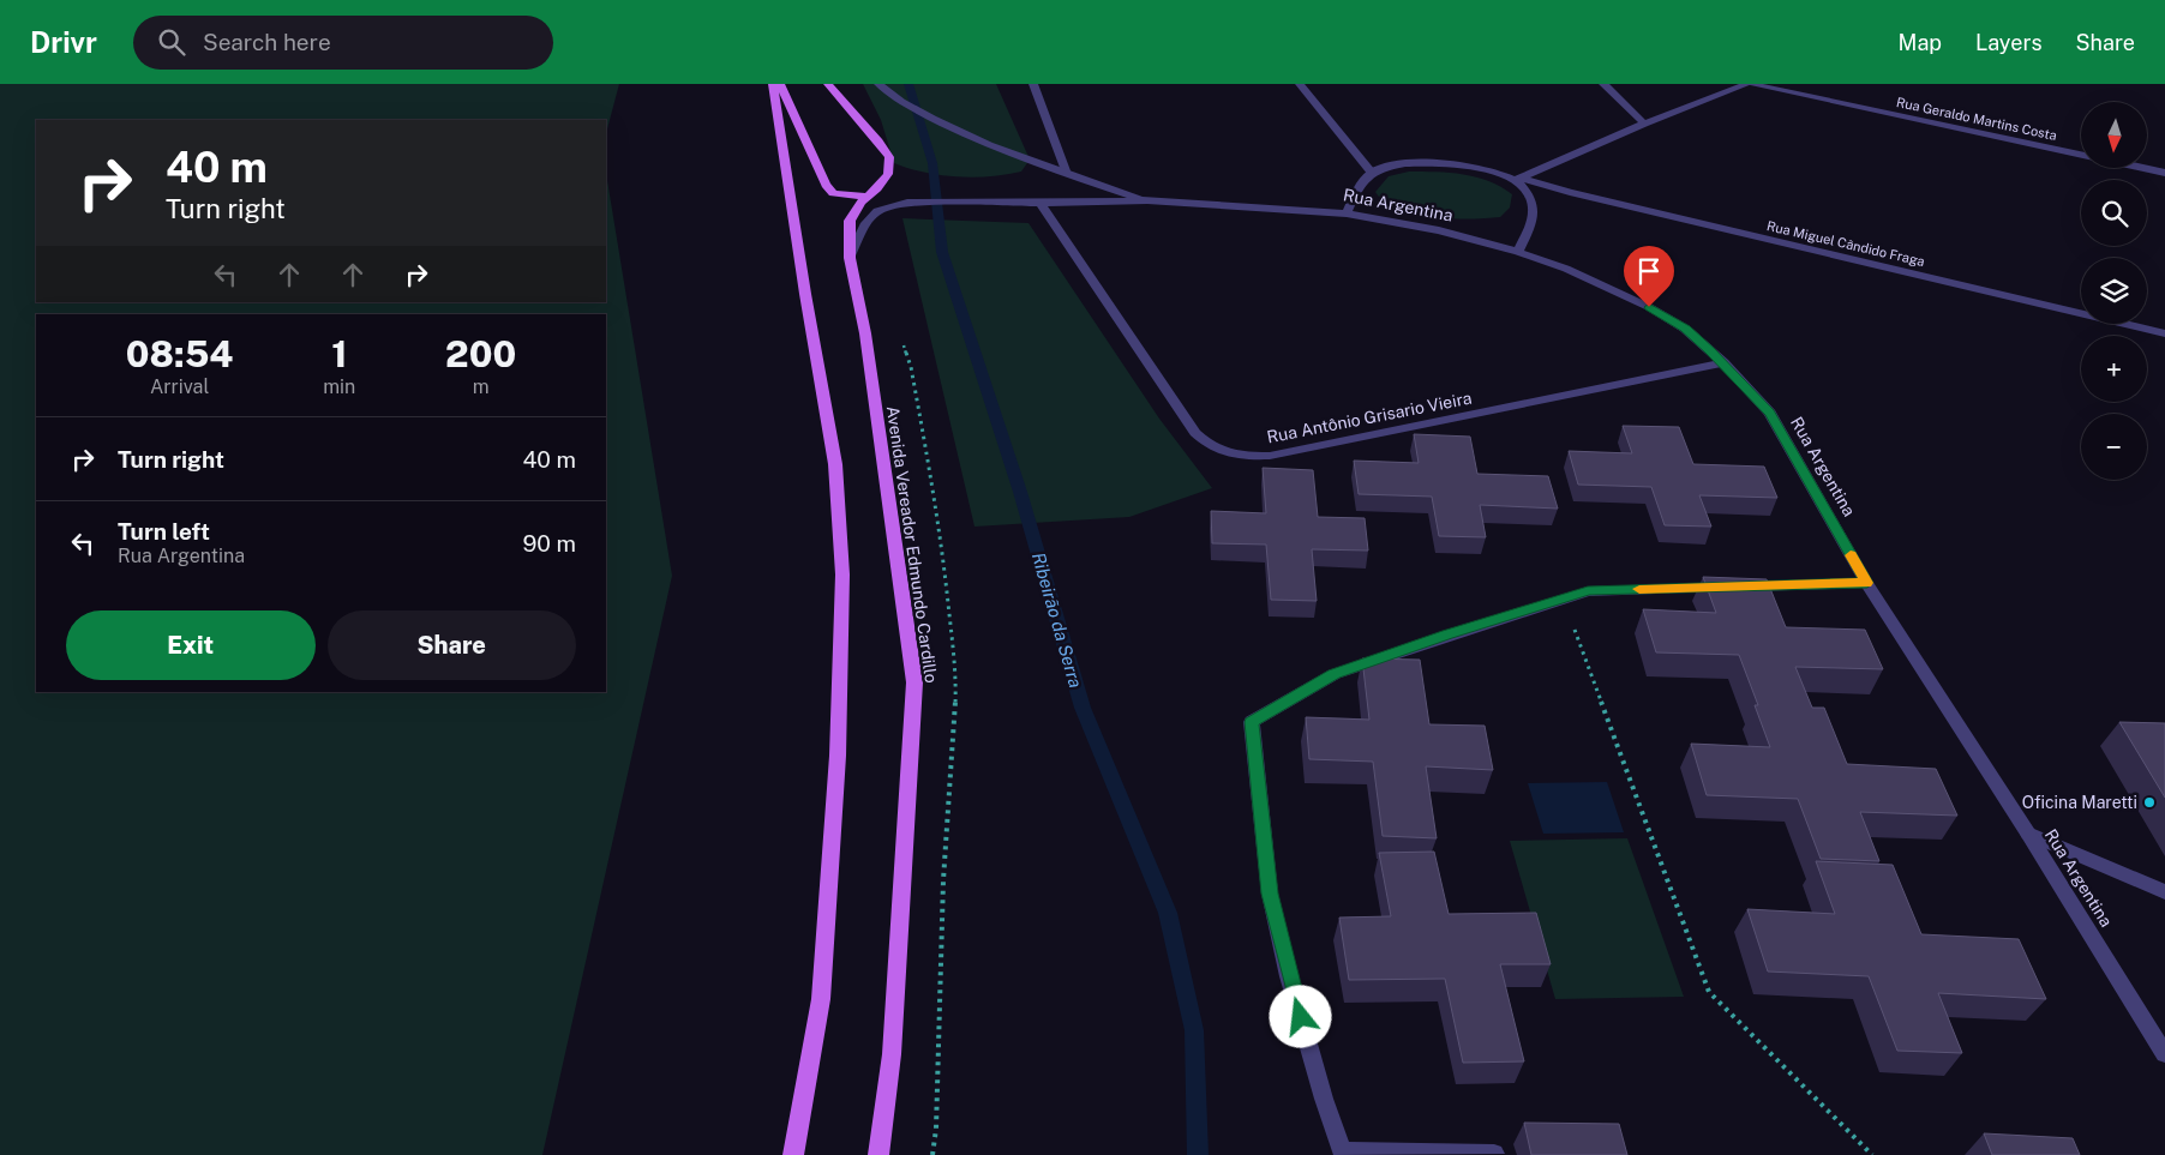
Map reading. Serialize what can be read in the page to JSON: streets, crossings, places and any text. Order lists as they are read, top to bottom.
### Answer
{
  "streets": {
    "main road": ["Avenida Vereador Edmundo Cardillo"],
    "street": [
      "Rua Geraldo Martins Costa",
      "Rua Argentina",
      "Rua Miguel Cândido Fraga",
      "Rua Antônio Grisario Vieira"
    ]
  },
  "crossings": [
    ["Rua Argentina", "Rua Antônio Grisario Vieira"],
    ["Rua Argentina", "Avenida Vereador Edmundo Cardillo"]
  ],
  "water": ["Ribeirão da Serra"],
  "places": ["Oficina Maretti"],
  "north": "bottom",
  "page": {
    "header": "Drivr",
    "search": "Search here",
    "nav": ["Map", "Layers", "Share"],
    "map_buttons": ["+", "−"],
    "turn": ["40 m", "Turn right"],
    "eta": [
      "08:54",
      "Arrival",
      "1",
      "min",
      "200",
      "m"
    ],
    "list": [
      {
        "name": "Turn right",
        "value": "40 m"
      },
      {
        "name": "Turn left",
        "note": "Rua Argentina",
        "value": "90 m"
      }
    ],
    "buttons": ["Exit", "Share"]
  }
}
